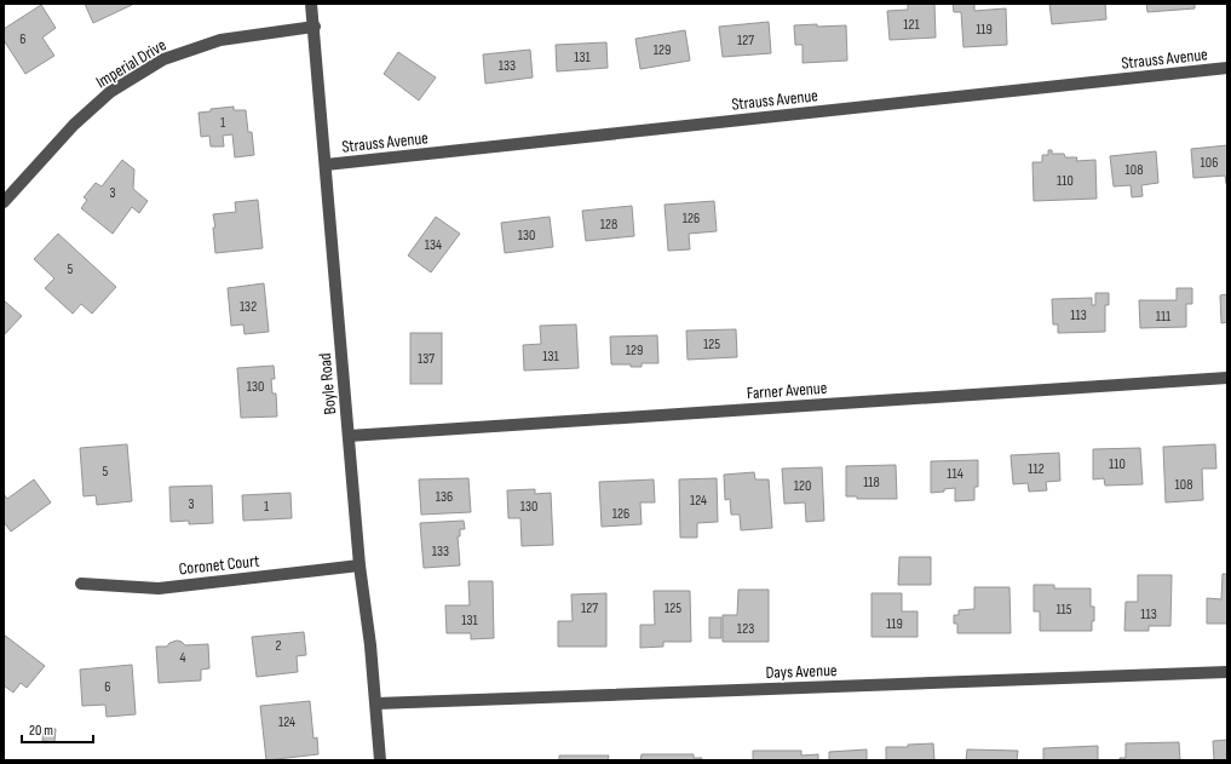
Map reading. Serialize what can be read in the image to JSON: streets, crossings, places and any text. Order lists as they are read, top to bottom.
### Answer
{
  "streets": {
    "street": [
      "Strauss Avenue",
      "Imperial Drive",
      "Boyle Road",
      "Farner Avenue",
      "Coronet Court",
      "Days Avenue"
    ]
  },
  "crossings": [
    ["Strauss Avenue", "Boyle Road"],
    ["Imperial Drive", "Boyle Road"],
    ["Boyle Road", "Farner Avenue"],
    ["Boyle Road", "Coronet Court"],
    ["Boyle Road", "Days Avenue"]
  ],
  "house_numbers": [
    "121",
    "119",
    "6",
    "127",
    "129",
    "131",
    "133",
    "1",
    "106",
    "108",
    "110",
    "3",
    "126",
    "128",
    "130",
    "134",
    "5",
    "132",
    "113",
    "111",
    "125",
    "129",
    "131",
    "137",
    "130",
    "110",
    "112",
    "5",
    "114",
    "118",
    "108",
    "120",
    "136",
    "124",
    "3",
    "1",
    "130",
    "126",
    "133",
    "127",
    "125",
    "115",
    "113",
    "131",
    "119",
    "123",
    "2",
    "4",
    "6",
    "124"
  ],
  "scale_bar": "20 m"
}
